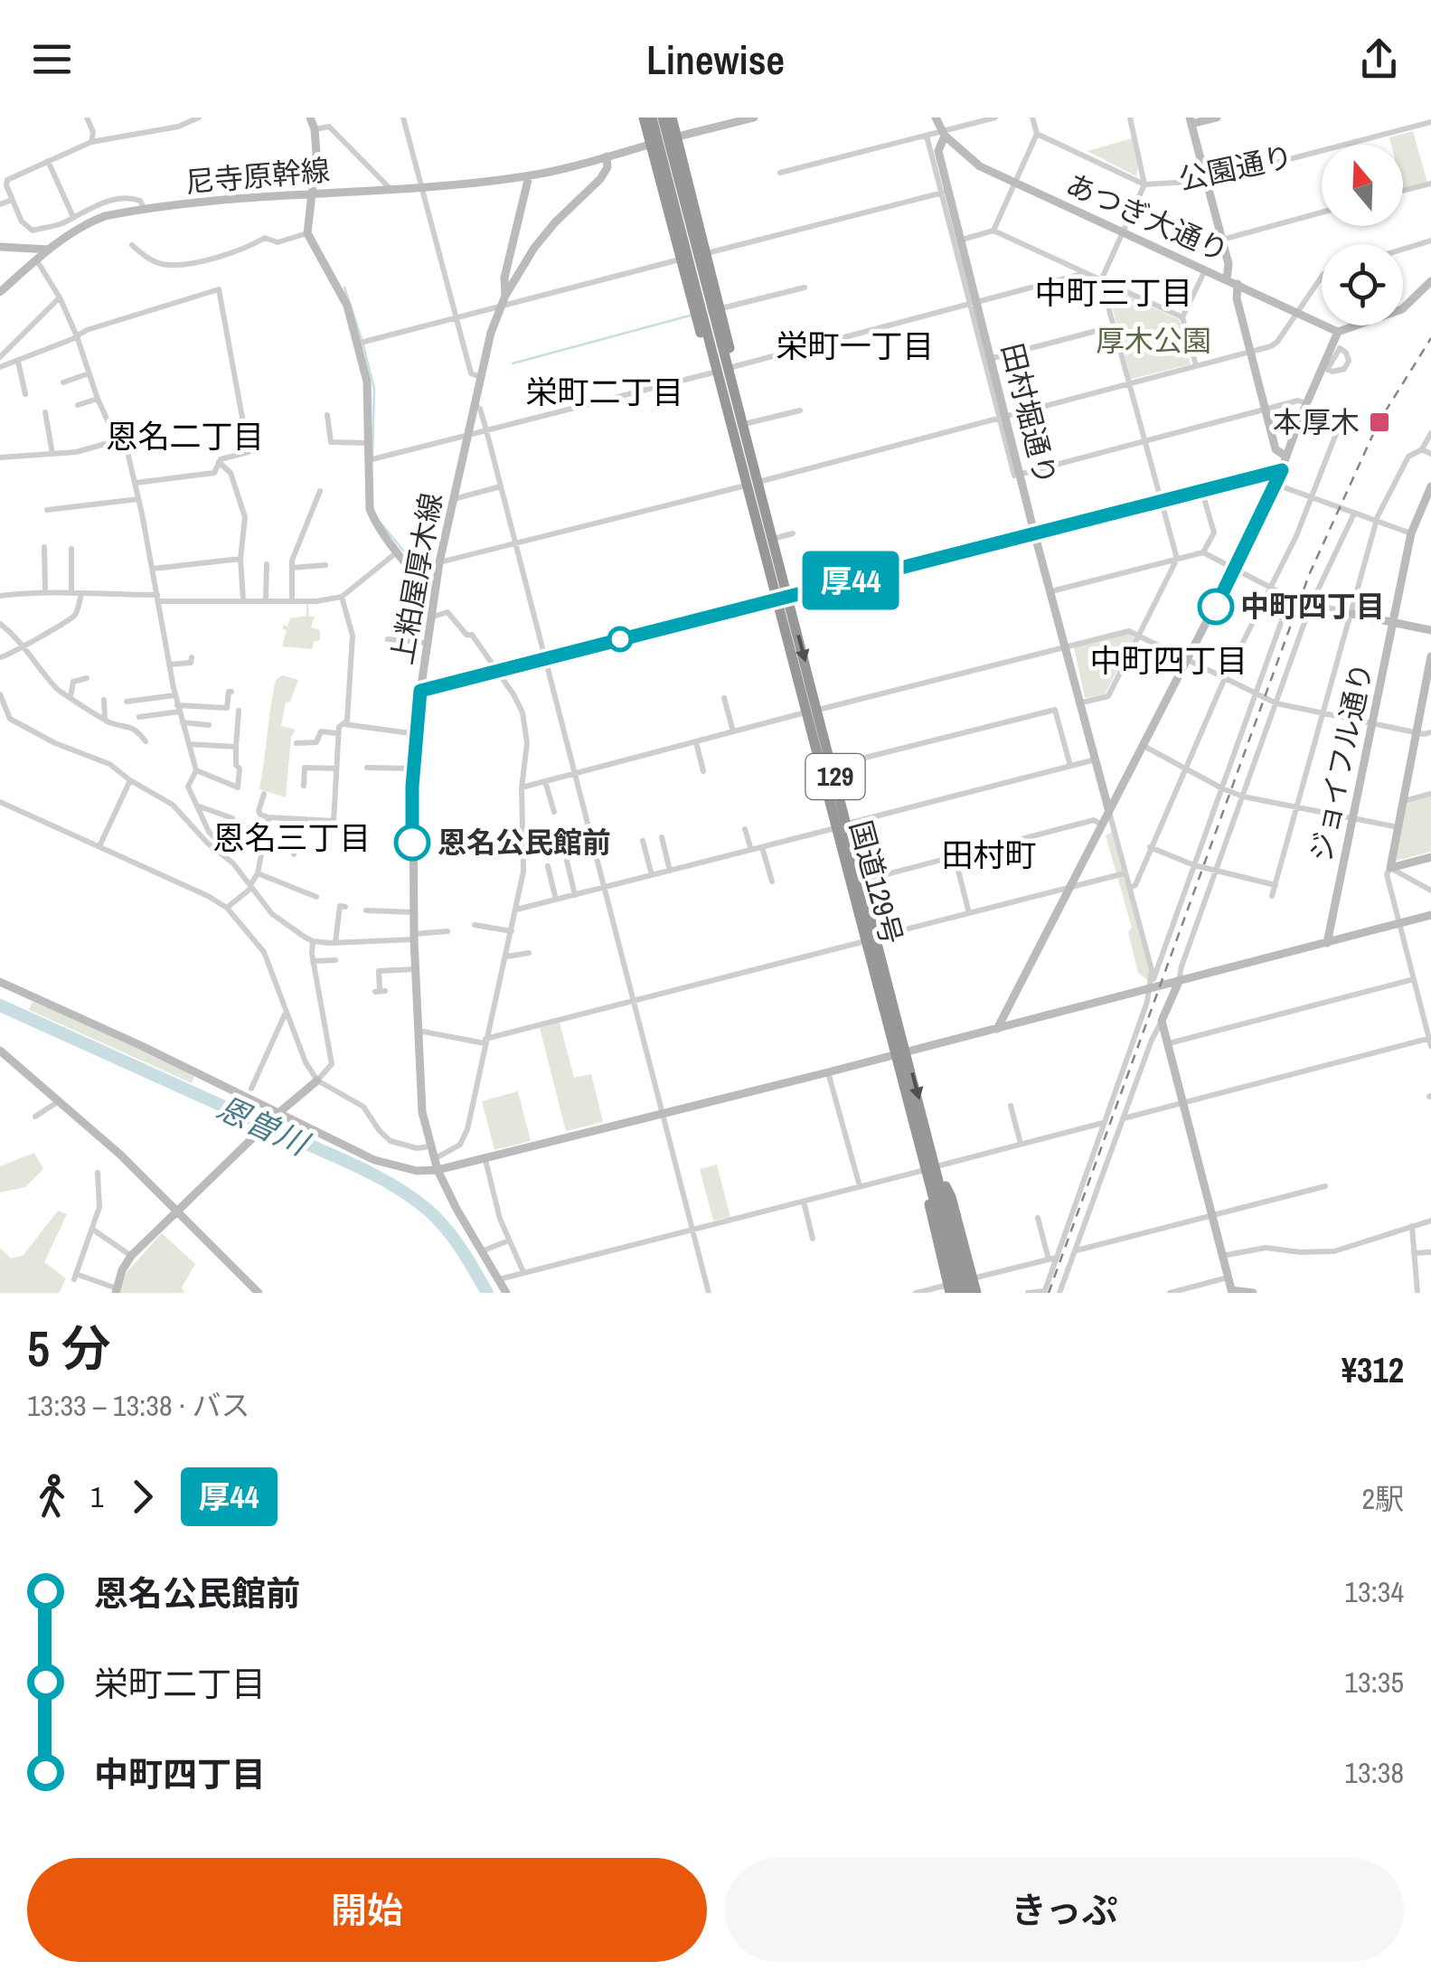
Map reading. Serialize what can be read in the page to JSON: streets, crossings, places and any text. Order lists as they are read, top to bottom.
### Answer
{
  "streets": {
    "highway": ["129", "国道129号"],
    "street": [
      "公園通り",
      "尼寺原幹線",
      "あつぎ大通り",
      "田村堀通り",
      "上粕屋厚木線",
      "ジョイフル通り"
    ]
  },
  "crossings": [
    ["尼寺原幹線", "上粕屋厚木線"],
    ["あつぎ大通り", "田村堀通り"],
    ["129", "国道129号"]
  ],
  "districts": [
    "中町三丁目",
    "栄町一丁目",
    "栄町二丁目",
    "恩名二丁目",
    "中町四丁目",
    "恩名三丁目",
    "田村町"
  ],
  "water": ["恩曽川"],
  "parks": ["厚木公園"],
  "places": {
    "transit": ["本厚木"],
    "other": ["中町四丁目", "恩名公民館前"]
  },
  "lines": ["bus line 厚44"],
  "north": "top",
  "page": {
    "header": "Linewise",
    "on_map": "厚44",
    "heading": ["5 分", "13:33 – 13:38 · バス", "¥312"],
    "legs": ["1", "厚44", "2駅"],
    "list": [
      {
        "name": "恩名公民館前",
        "value": "13:34"
      },
      {
        "name": "栄町二丁目",
        "value": "13:35"
      },
      {
        "name": "中町四丁目",
        "value": "13:38"
      }
    ],
    "buttons": ["開始", "きっぷ"]
  }
}
